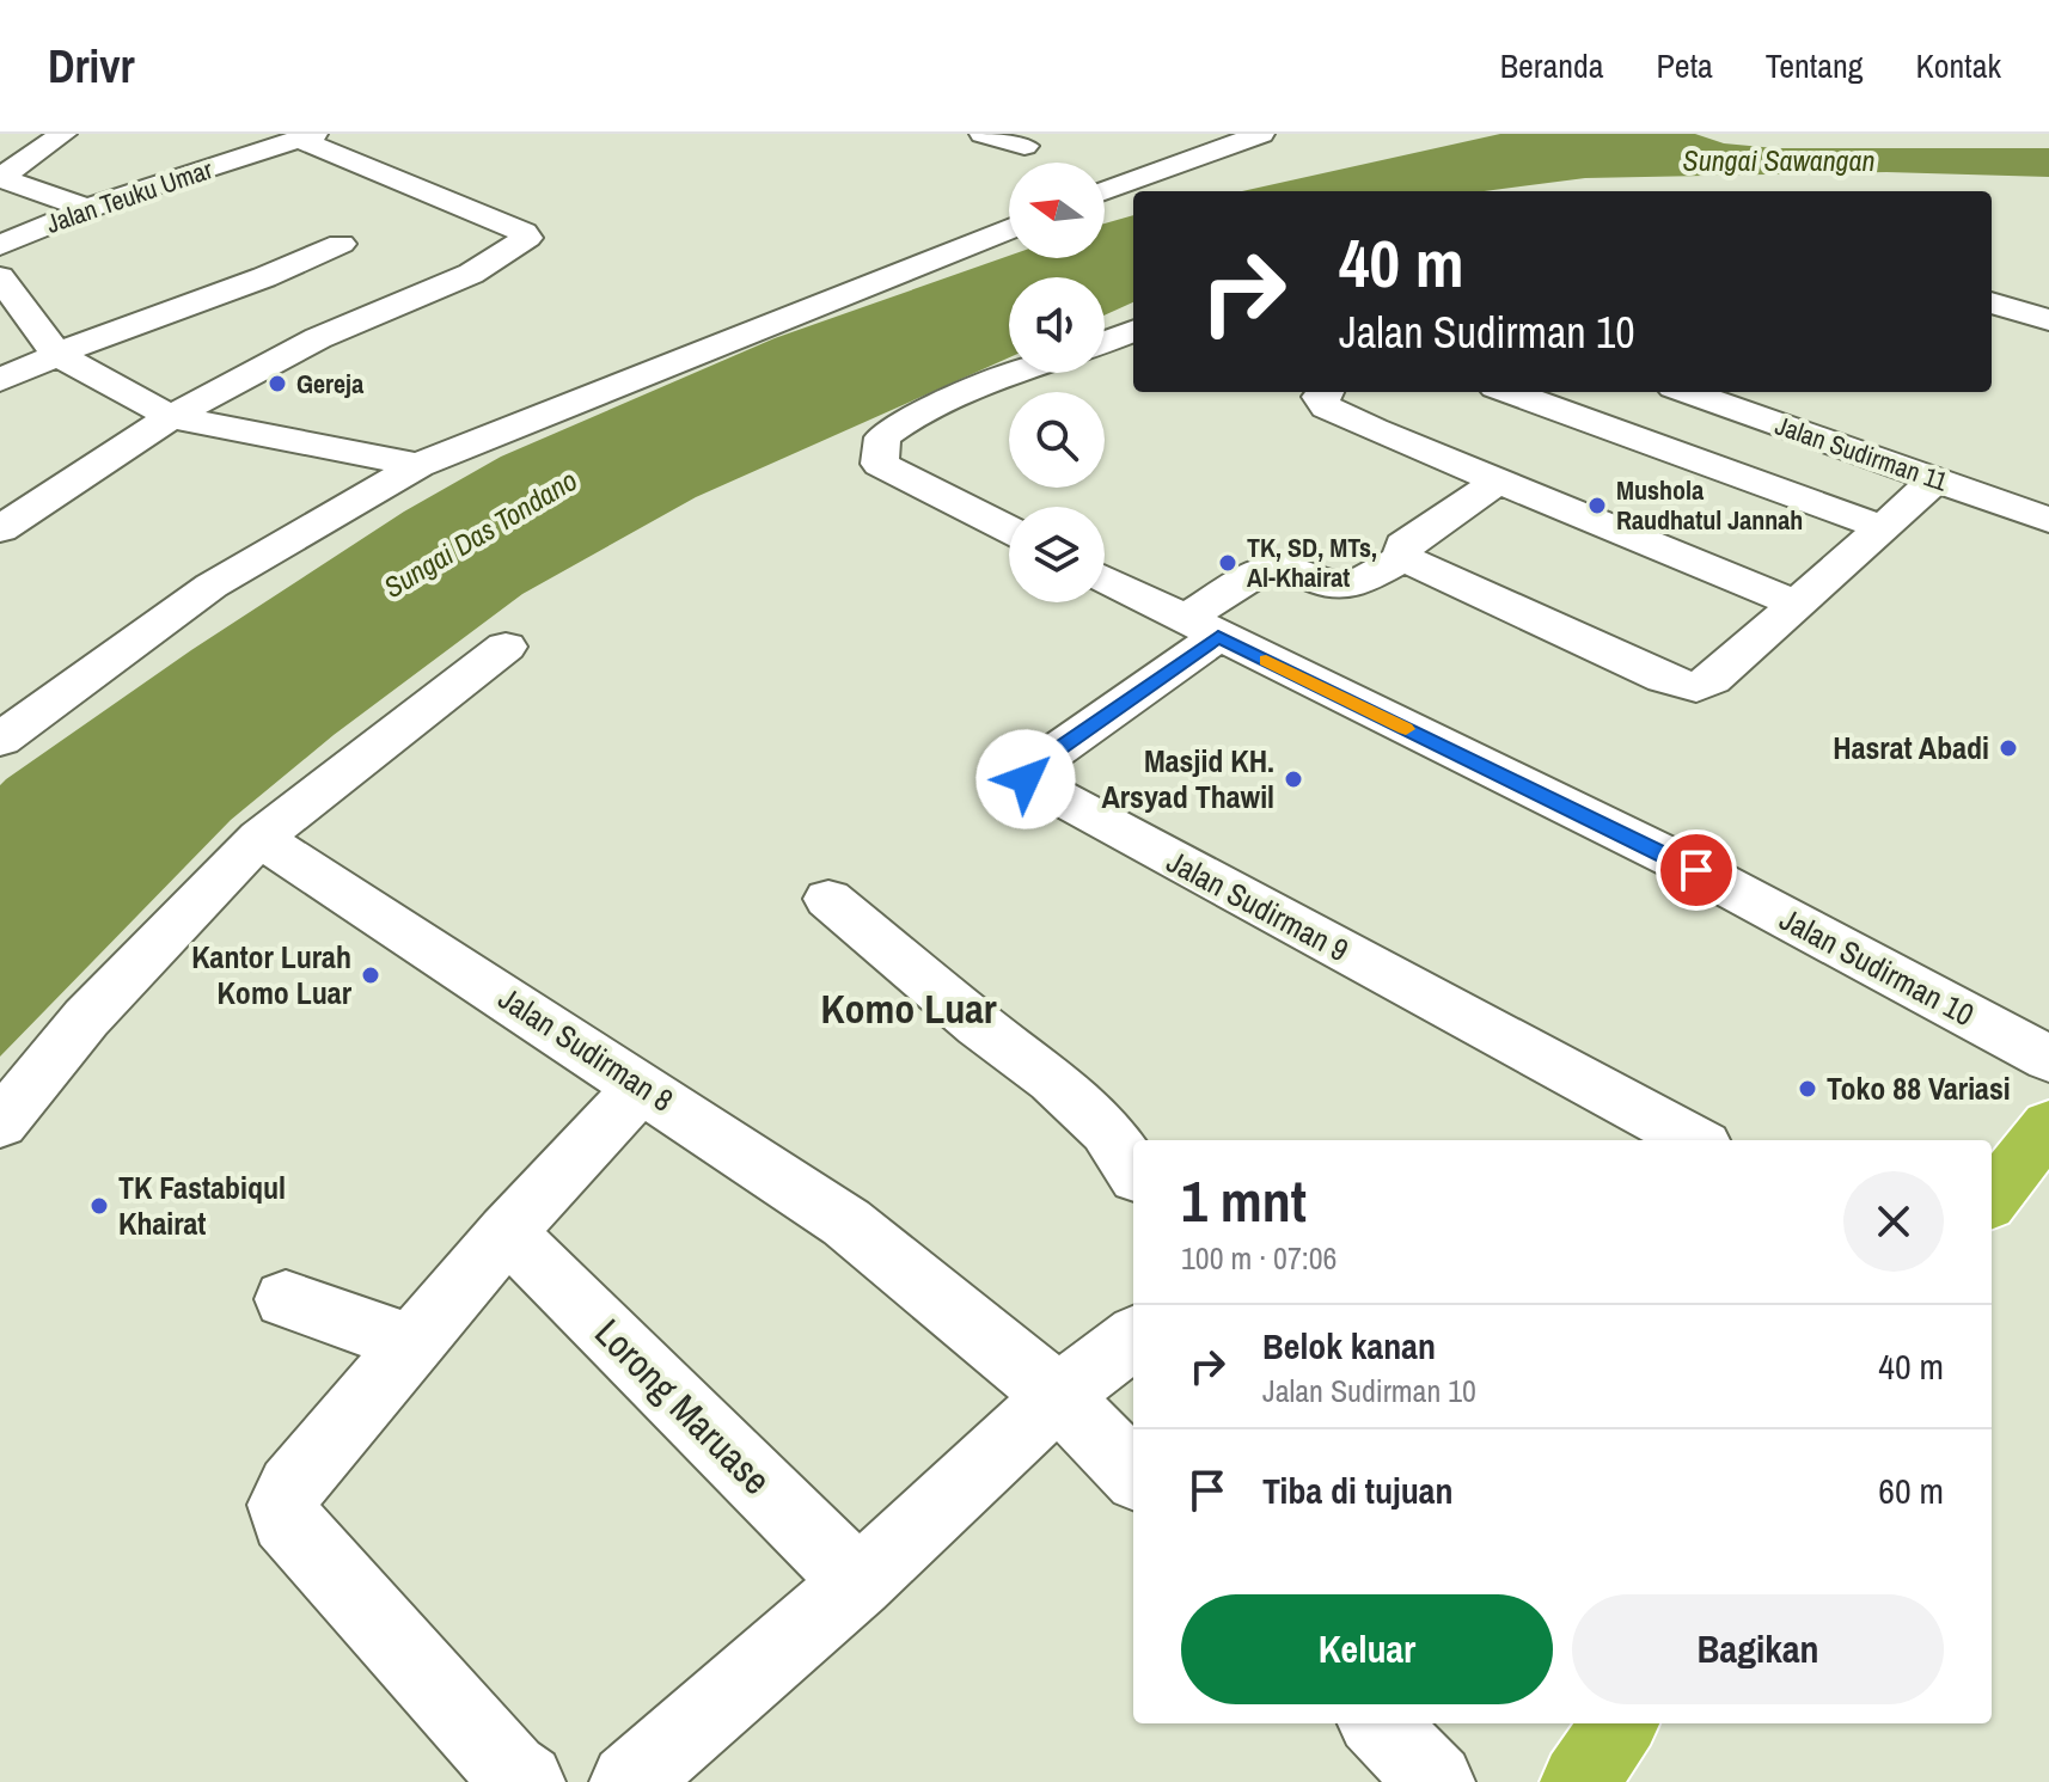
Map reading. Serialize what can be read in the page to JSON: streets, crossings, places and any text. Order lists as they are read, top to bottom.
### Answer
{
  "streets": {
    "street": [
      "Jalan Teuku Umar",
      "Jalan Sudirman 11",
      "Jalan Sudirman 9",
      "Jalan Sudirman 10",
      "Jalan Sudirman 8",
      "Lorong Maruase"
    ]
  },
  "crossings": [
    ["Jalan Sudirman 9", "Jalan Sudirman 10"]
  ],
  "districts": ["Komo Luar"],
  "water": ["Sungai Sawangan", "Sungai Das Tondano"],
  "places": [
    "Gereja",
    "Mushola Raudhatul Jannah",
    "TK, SD, MTs, Al-Khairat",
    "Hasrat Abadi",
    "Masjid KH. Arsyad Thawil",
    "Kantor Lurah Komo Luar",
    "Toko 88 Variasi",
    "TK Fastabiqul Khairat"
  ],
  "north": "left",
  "page": {
    "header": "Drivr",
    "nav": [
      "Beranda",
      "Peta",
      "Tentang",
      "Kontak"
    ],
    "turn": ["40 m", "Jalan Sudirman 10"],
    "heading": ["1 mnt", "100 m · 07:06"],
    "list": [
      {
        "name": "Belok kanan",
        "note": "Jalan Sudirman 10",
        "value": "40 m"
      },
      {
        "name": "Tiba di tujuan",
        "value": "60 m"
      }
    ],
    "buttons": ["Keluar", "Bagikan"]
  }
}
